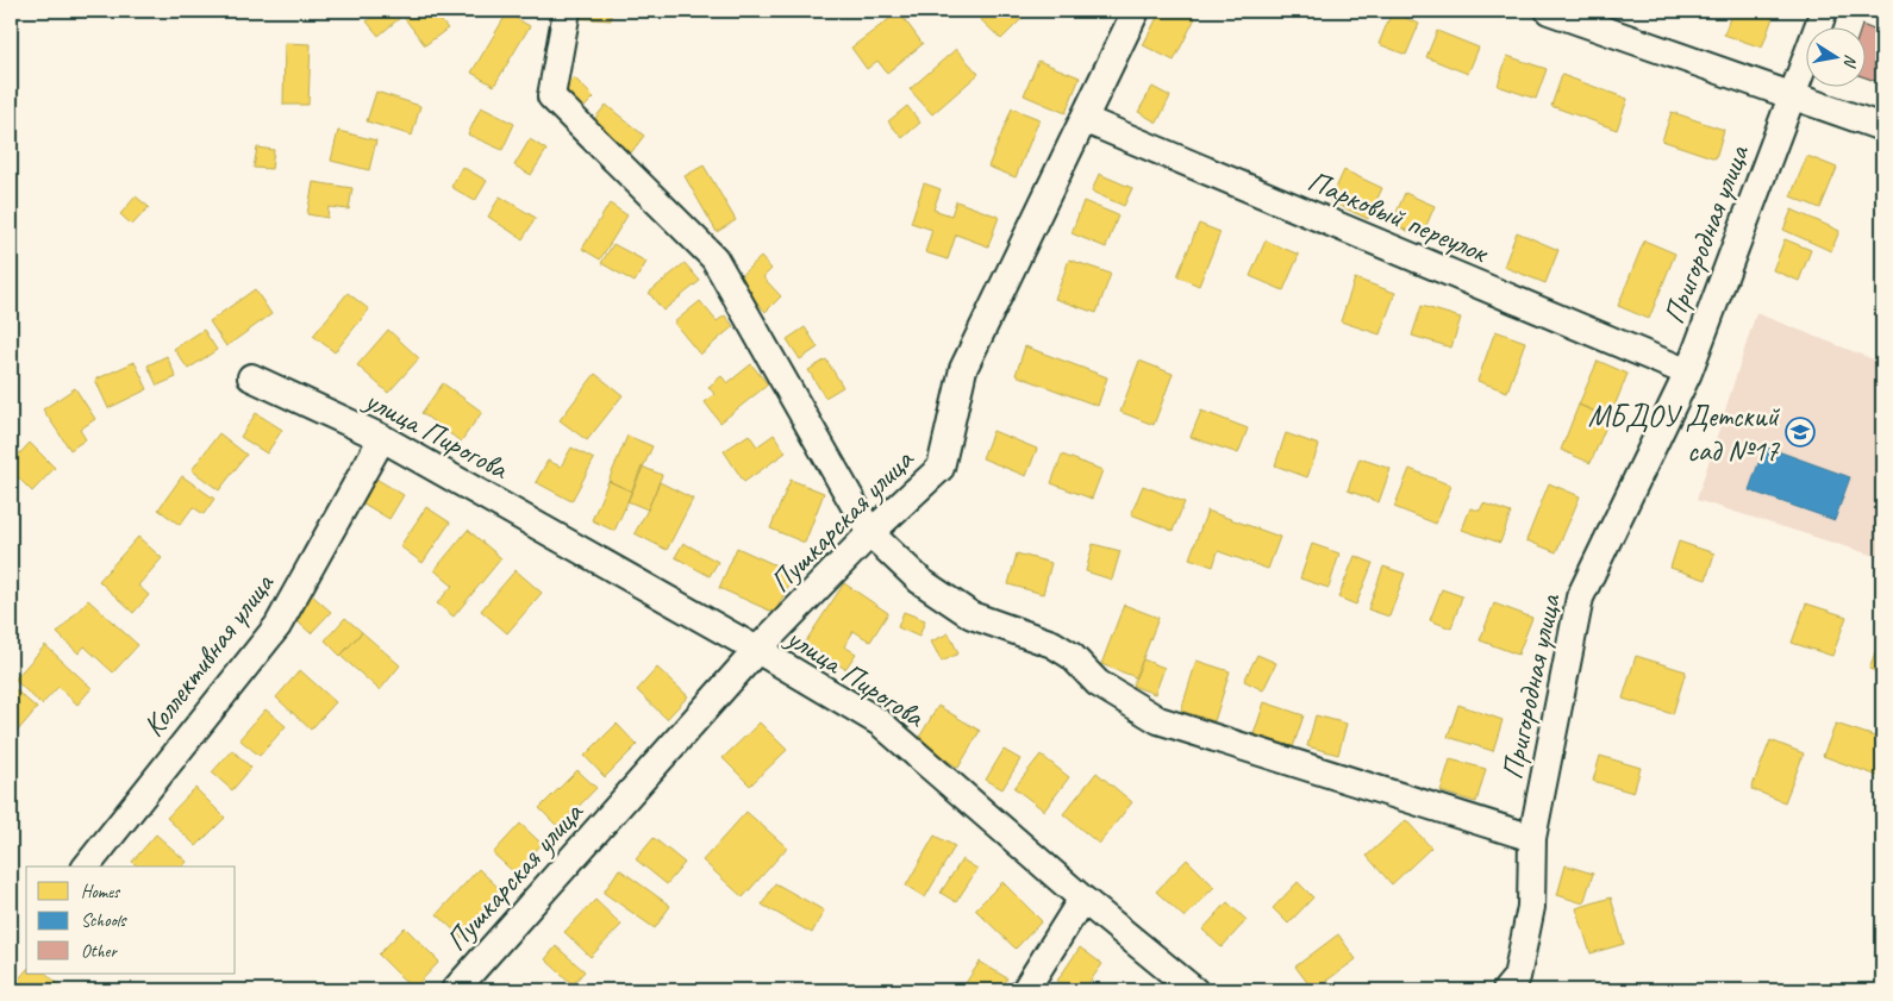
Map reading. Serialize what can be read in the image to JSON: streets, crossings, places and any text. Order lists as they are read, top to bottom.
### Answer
{
  "streets": {
    "street": [
      "Парковый переулок",
      "Пригородная улица",
      "улица Пирогова",
      "Пушкарская улица",
      "Коллективная улица"
    ]
  },
  "crossings": [
    ["Парковый переулок", "Пригородная улица"],
    ["Парковый переулок", "Пушкарская улица"],
    ["улица Пирогова", "Пушкарская улица"],
    ["улица Пирогова", "Коллективная улица"]
  ],
  "places": {
    "school or university": ["МБДОУ Детский сад №17"]
  },
  "legend": ["Homes", "Schools", "Other"],
  "north": "right"
}
